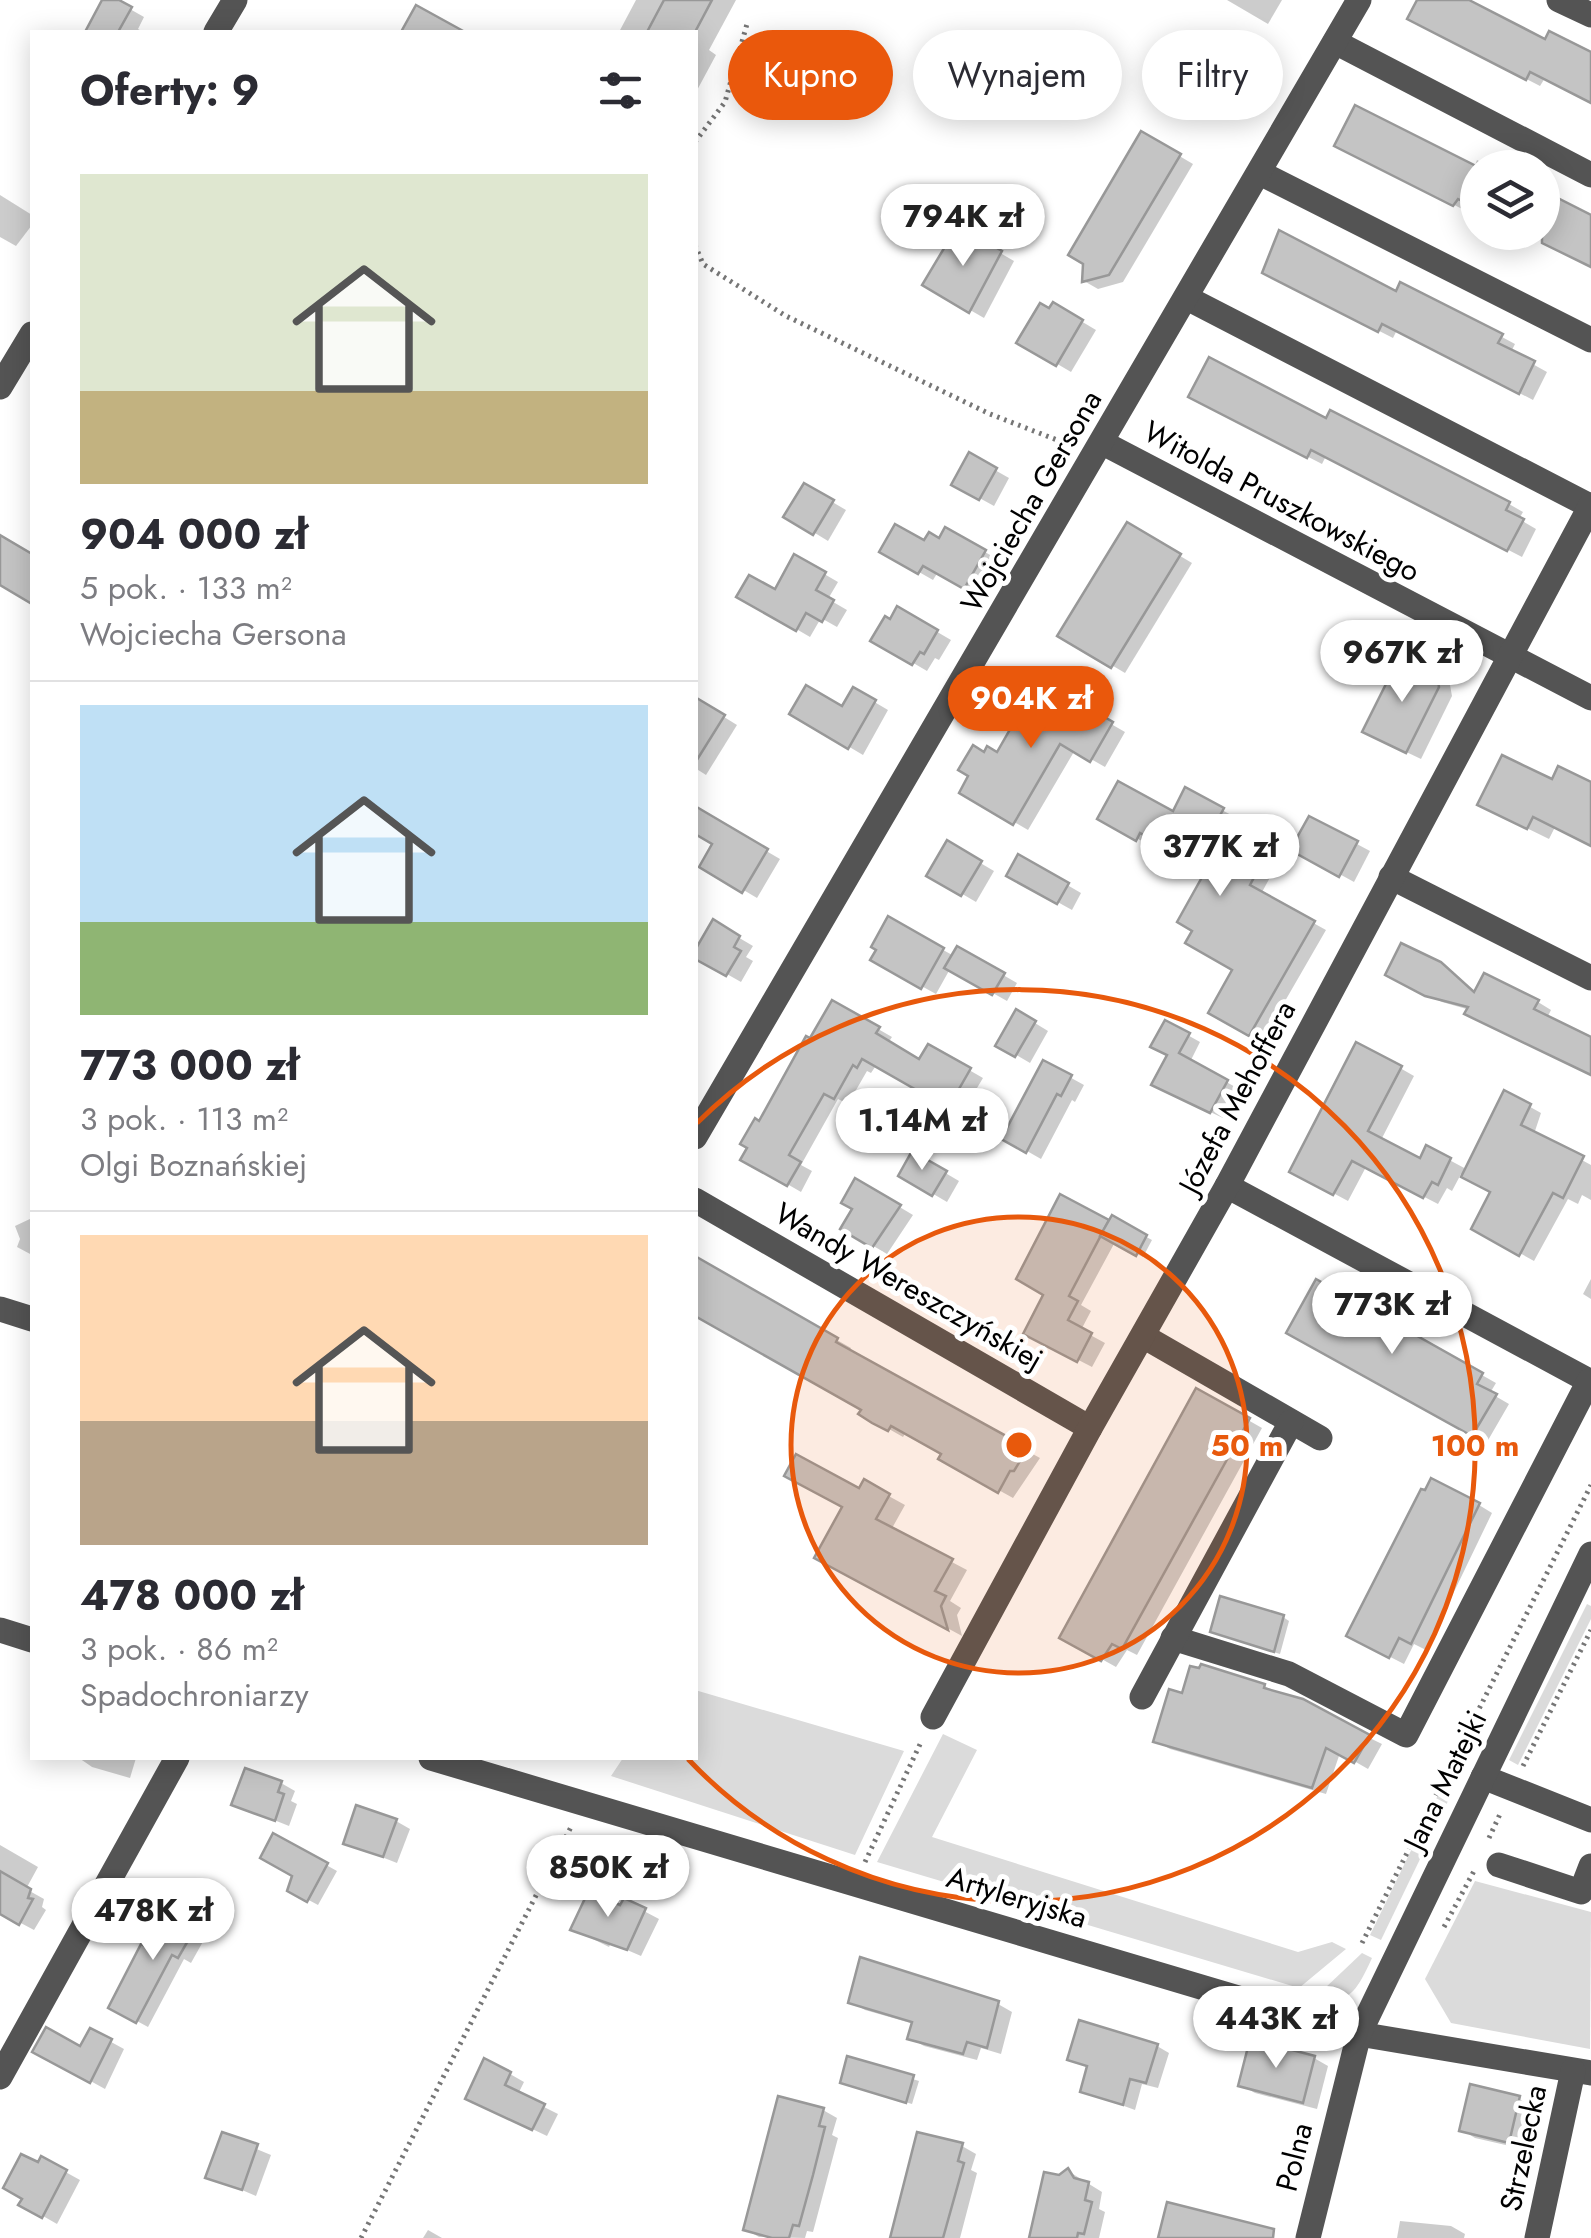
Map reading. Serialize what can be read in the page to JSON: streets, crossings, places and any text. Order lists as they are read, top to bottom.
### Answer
{
  "streets": {
    "street": [
      "Wojciecha Gersona",
      "Witolda Pruszkowskiego",
      "Józefa Mehoffera",
      "Wandy Wereszczyńskiej",
      "Jana Matejki",
      "Artyleryjska",
      "Strzelecka",
      "Polna"
    ]
  },
  "crossings": [
    ["Wojciecha Gersona", "Witolda Pruszkowskiego"],
    ["Witolda Pruszkowskiego", "Józefa Mehoffera"],
    ["Józefa Mehoffera", "Wandy Wereszczyńskiej"],
    ["Jana Matejki", "Artyleryjska"],
    ["Jana Matejki", "Polna"],
    ["Artyleryjska", "Strzelecka"],
    ["Artyleryjska", "Polna"]
  ],
  "page": {
    "chip": ["Kupno", "Wynajem", "Filtry"],
    "heading": "Oferty: 9",
    "list": [
      {
        "name": "904 000 zł",
        "note": "5 pok. · 133 m² · Wojciecha Gersona"
      },
      {
        "name": "773 000 zł",
        "note": "3 pok. · 113 m² · Olgi Boznańskiej"
      },
      {
        "name": "478 000 zł",
        "note": "3 pok. · 86 m² · Spadochroniarzy"
      }
    ],
    "price": [
      "794K zł",
      "967K zł",
      "904K zł",
      "377K zł",
      "1.14M zł",
      "773K zł",
      "850K zł",
      "478K zł",
      "443K zł"
    ]
  },
  "rings": ["50 m", "100 m"]
}
